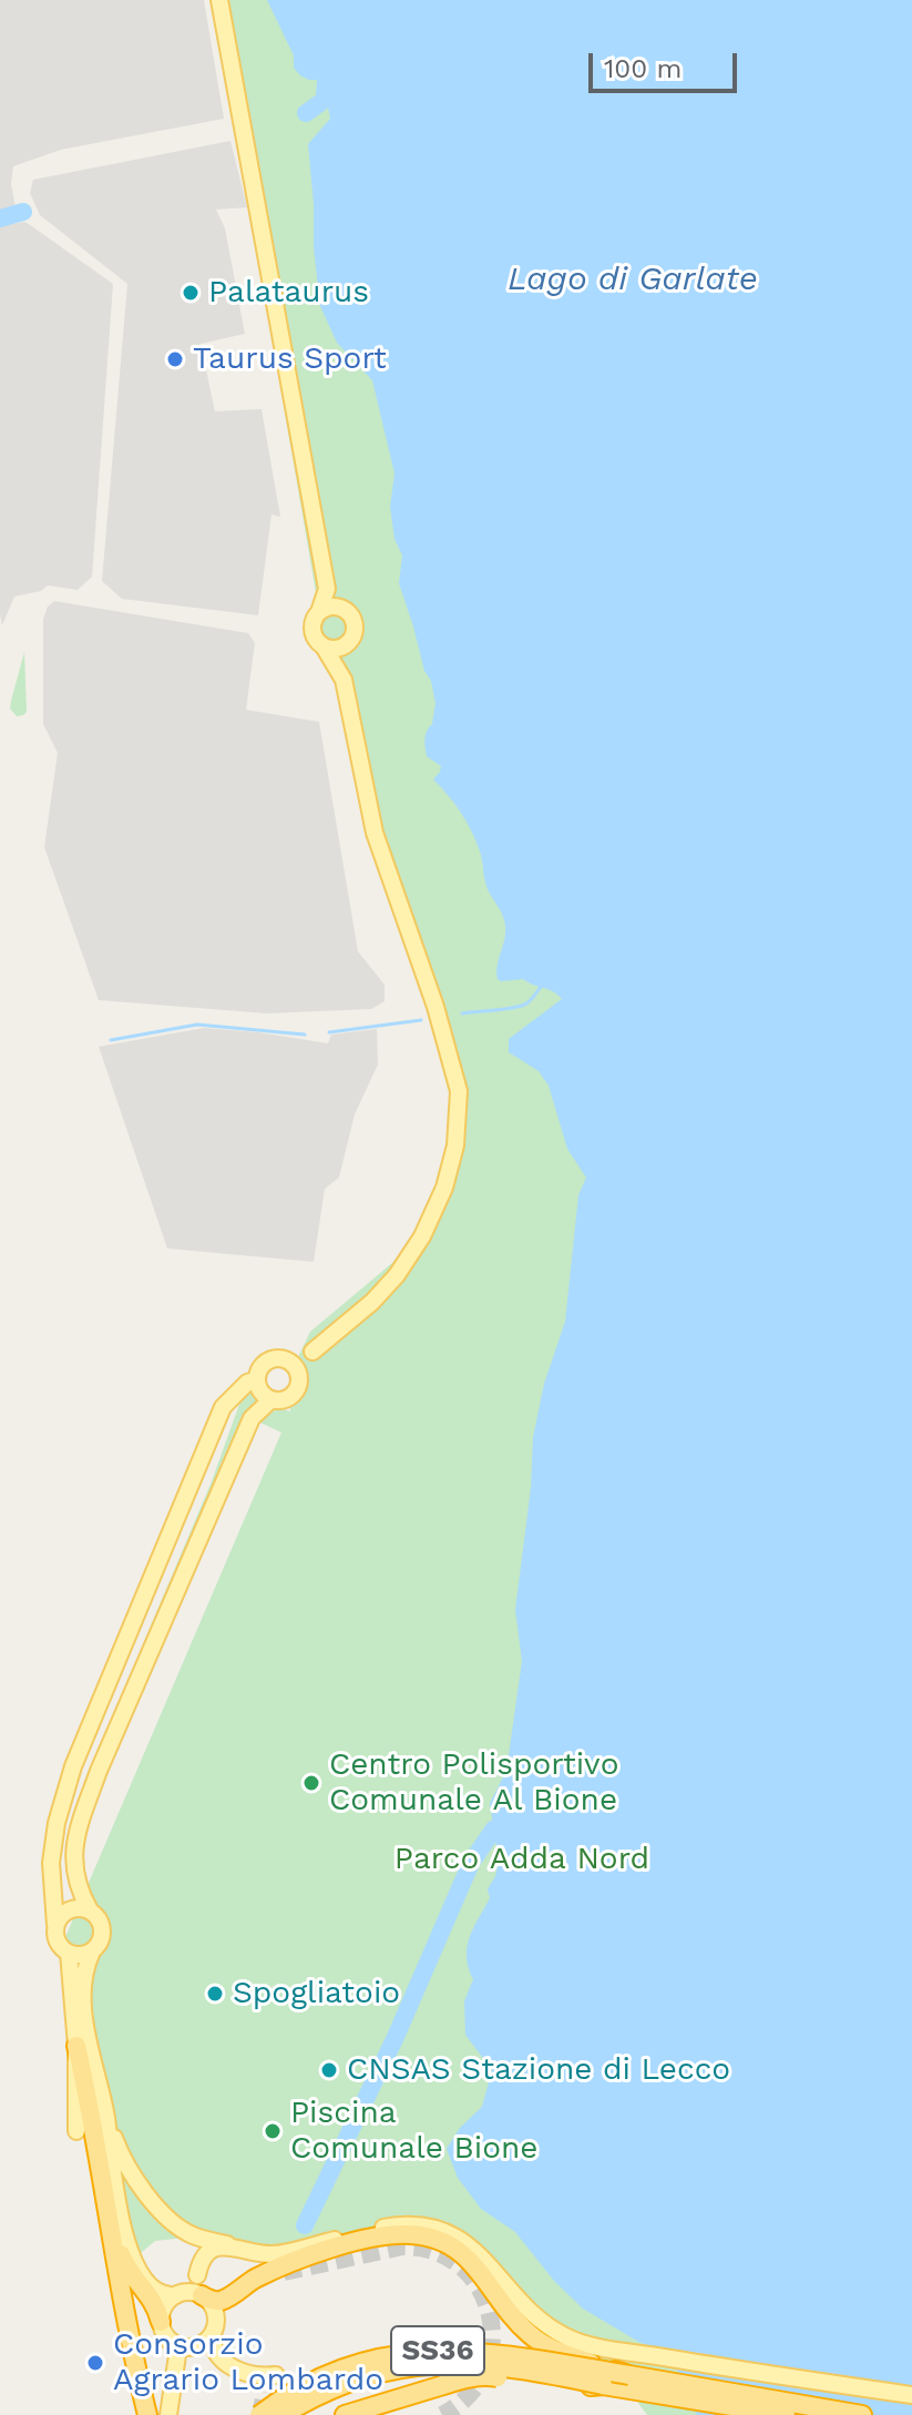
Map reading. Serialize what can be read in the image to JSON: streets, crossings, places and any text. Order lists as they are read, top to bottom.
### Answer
{
  "streets": {
    "highway": ["SS36"]
  },
  "water": ["Lago di Garlate"],
  "parks": ["Parco Adda Nord"],
  "places": [
    "Palataurus",
    "Taurus Sport",
    "Centro Polisportivo Comunale Al Bione",
    "Spogliatoio",
    "CNSAS Stazione di Lecco",
    "Piscina Comunale Bione",
    "Consorzio Agrario Lombardo"
  ],
  "scale_bar": "100 m"
}
